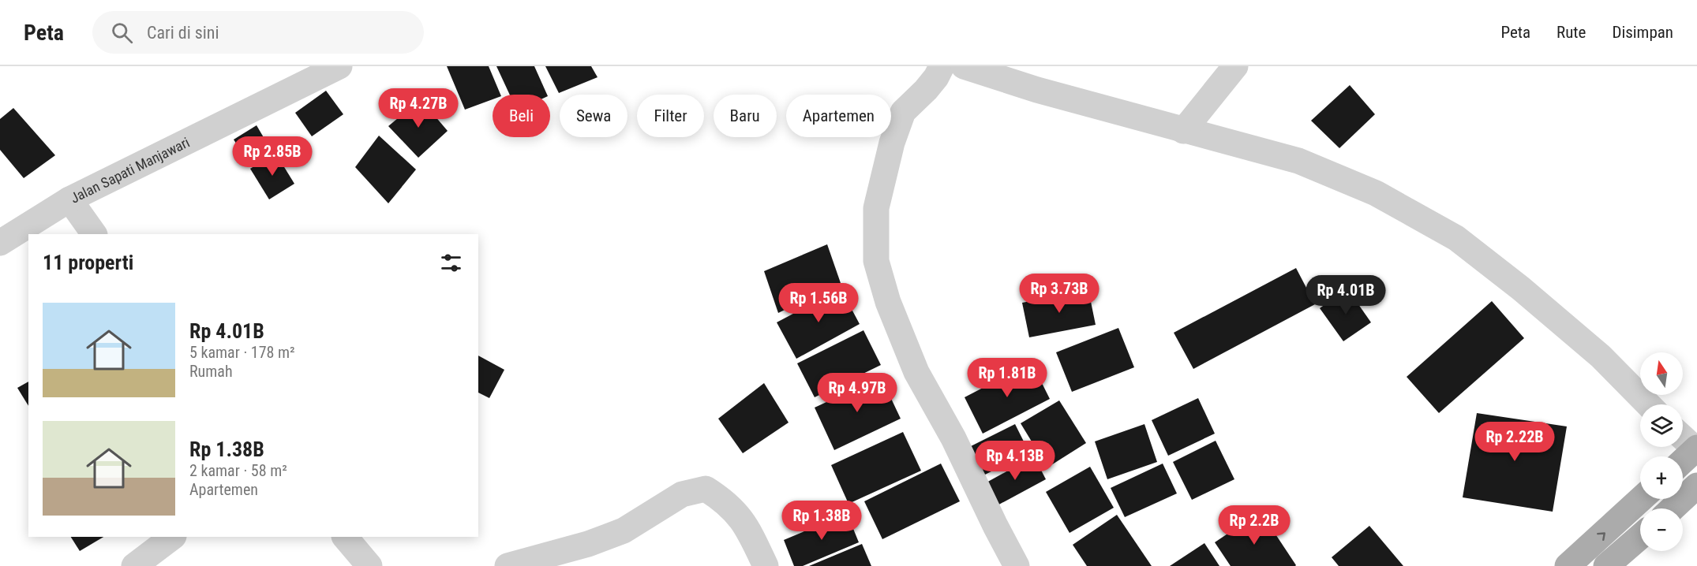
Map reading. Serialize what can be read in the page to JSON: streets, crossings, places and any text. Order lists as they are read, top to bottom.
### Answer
{
  "streets": {
    "street": ["Jalan Sapati Manjawari"]
  },
  "north": "top",
  "page": {
    "header": "Peta",
    "search": "Cari di sini",
    "nav": ["Peta", "Rute", "Disimpan"],
    "price": [
      "Rp 4.27B",
      "Rp 2.85B",
      "Rp 3.73B",
      "Rp 4.01B",
      "Rp 1.56B",
      "Rp 1.81B",
      "Rp 4.97B",
      "Rp 2.22B",
      "Rp 4.13B",
      "Rp 1.38B",
      "Rp 2.2B"
    ],
    "chip": [
      "Beli",
      "Sewa",
      "Filter",
      "Baru",
      "Apartemen"
    ],
    "heading": "11 properti",
    "list": [
      {
        "name": "Rp 4.01B",
        "note": "5 kamar · 178 m² · Rumah"
      },
      {
        "name": "Rp 1.38B",
        "note": "2 kamar · 58 m² · Apartemen"
      }
    ],
    "map_buttons": ["+", "−"]
  }
}
